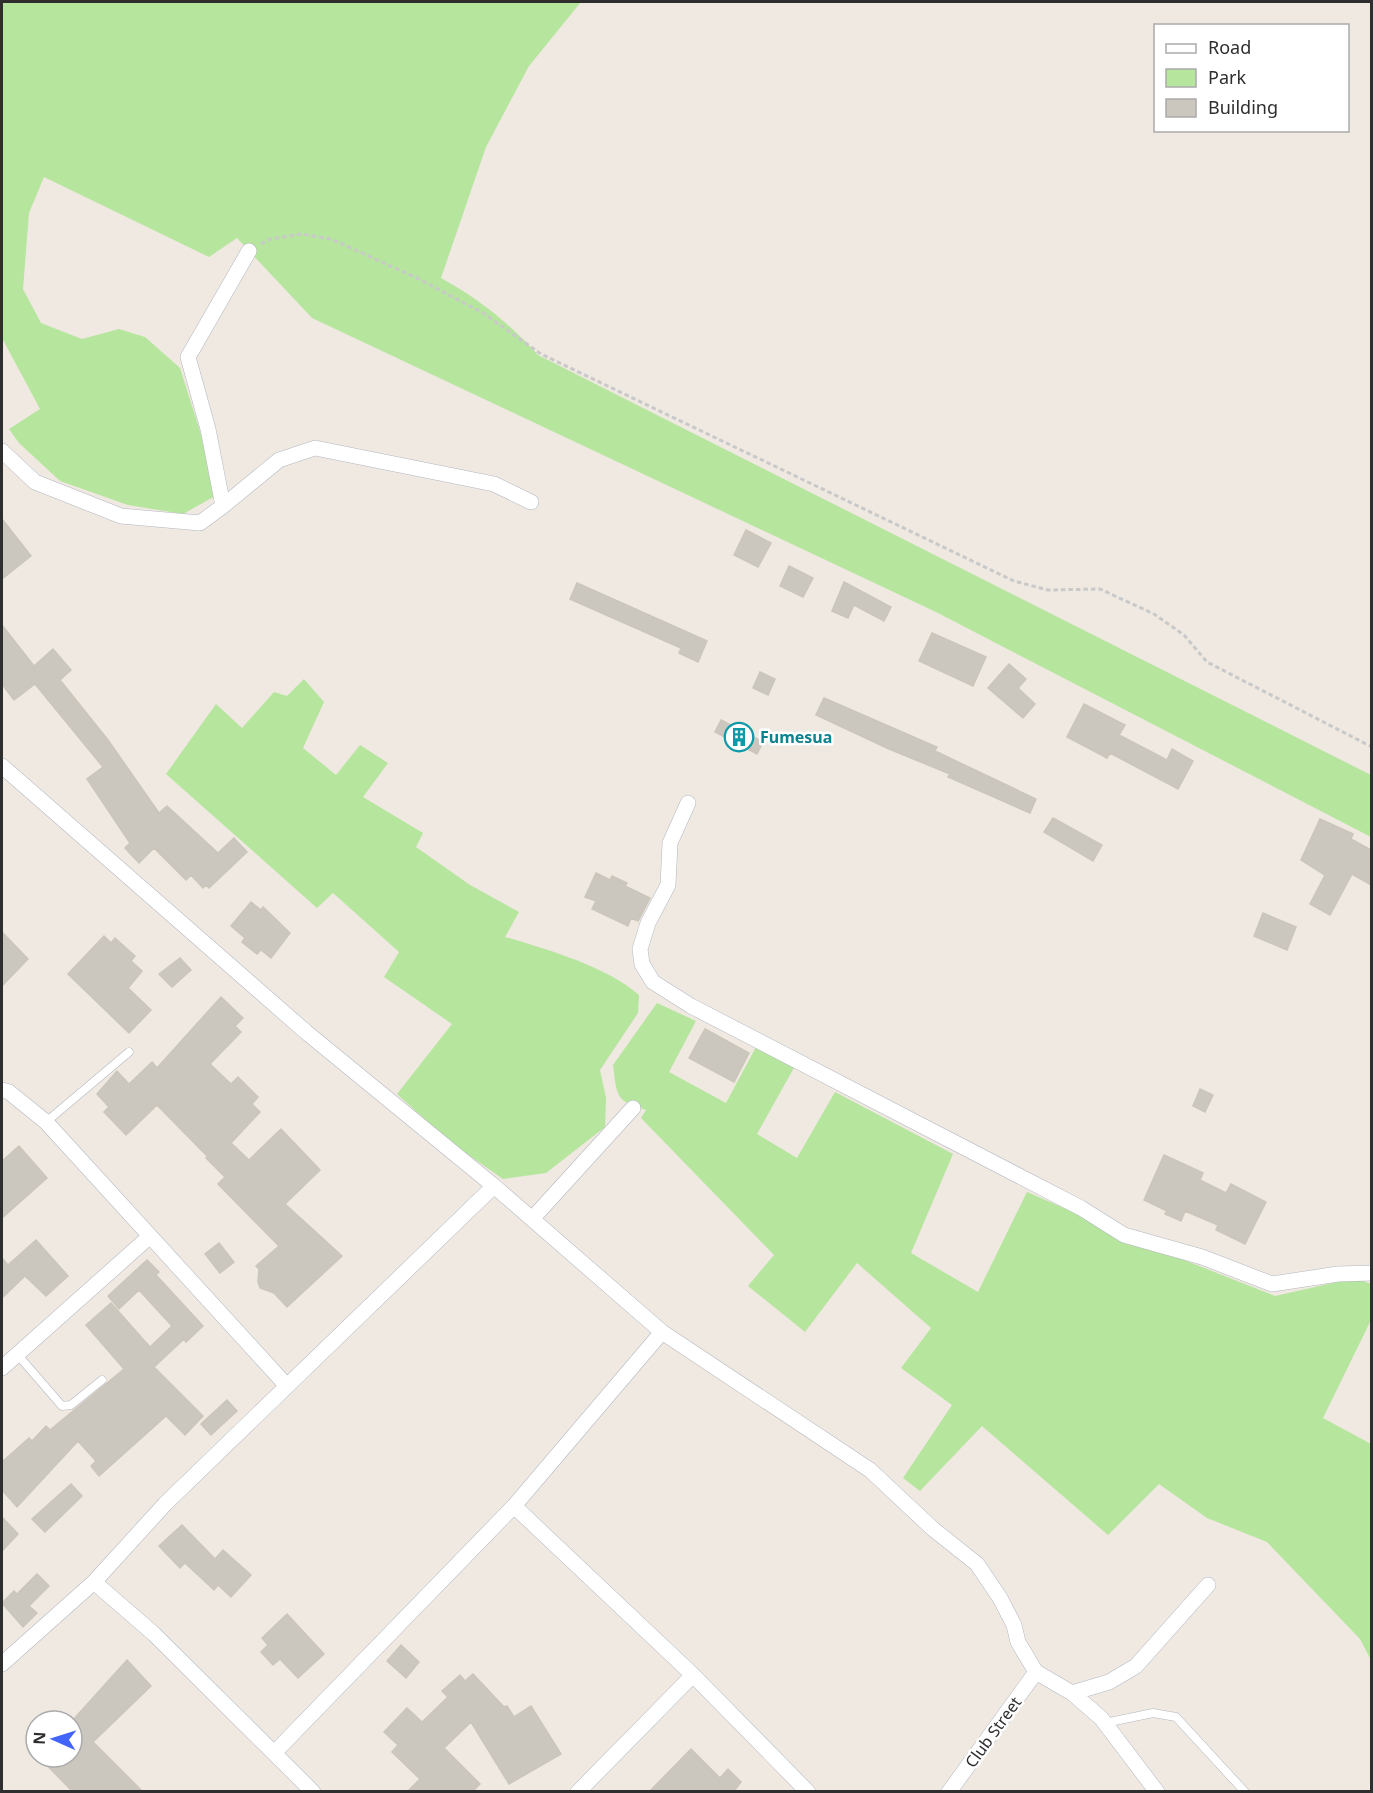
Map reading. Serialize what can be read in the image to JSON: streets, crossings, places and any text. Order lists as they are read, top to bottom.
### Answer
{
  "streets": {
    "street": ["Club Street"]
  },
  "places": {
    "building": ["Fumesua"]
  },
  "legend": ["Road", "Park", "Building"],
  "north": "left"
}
